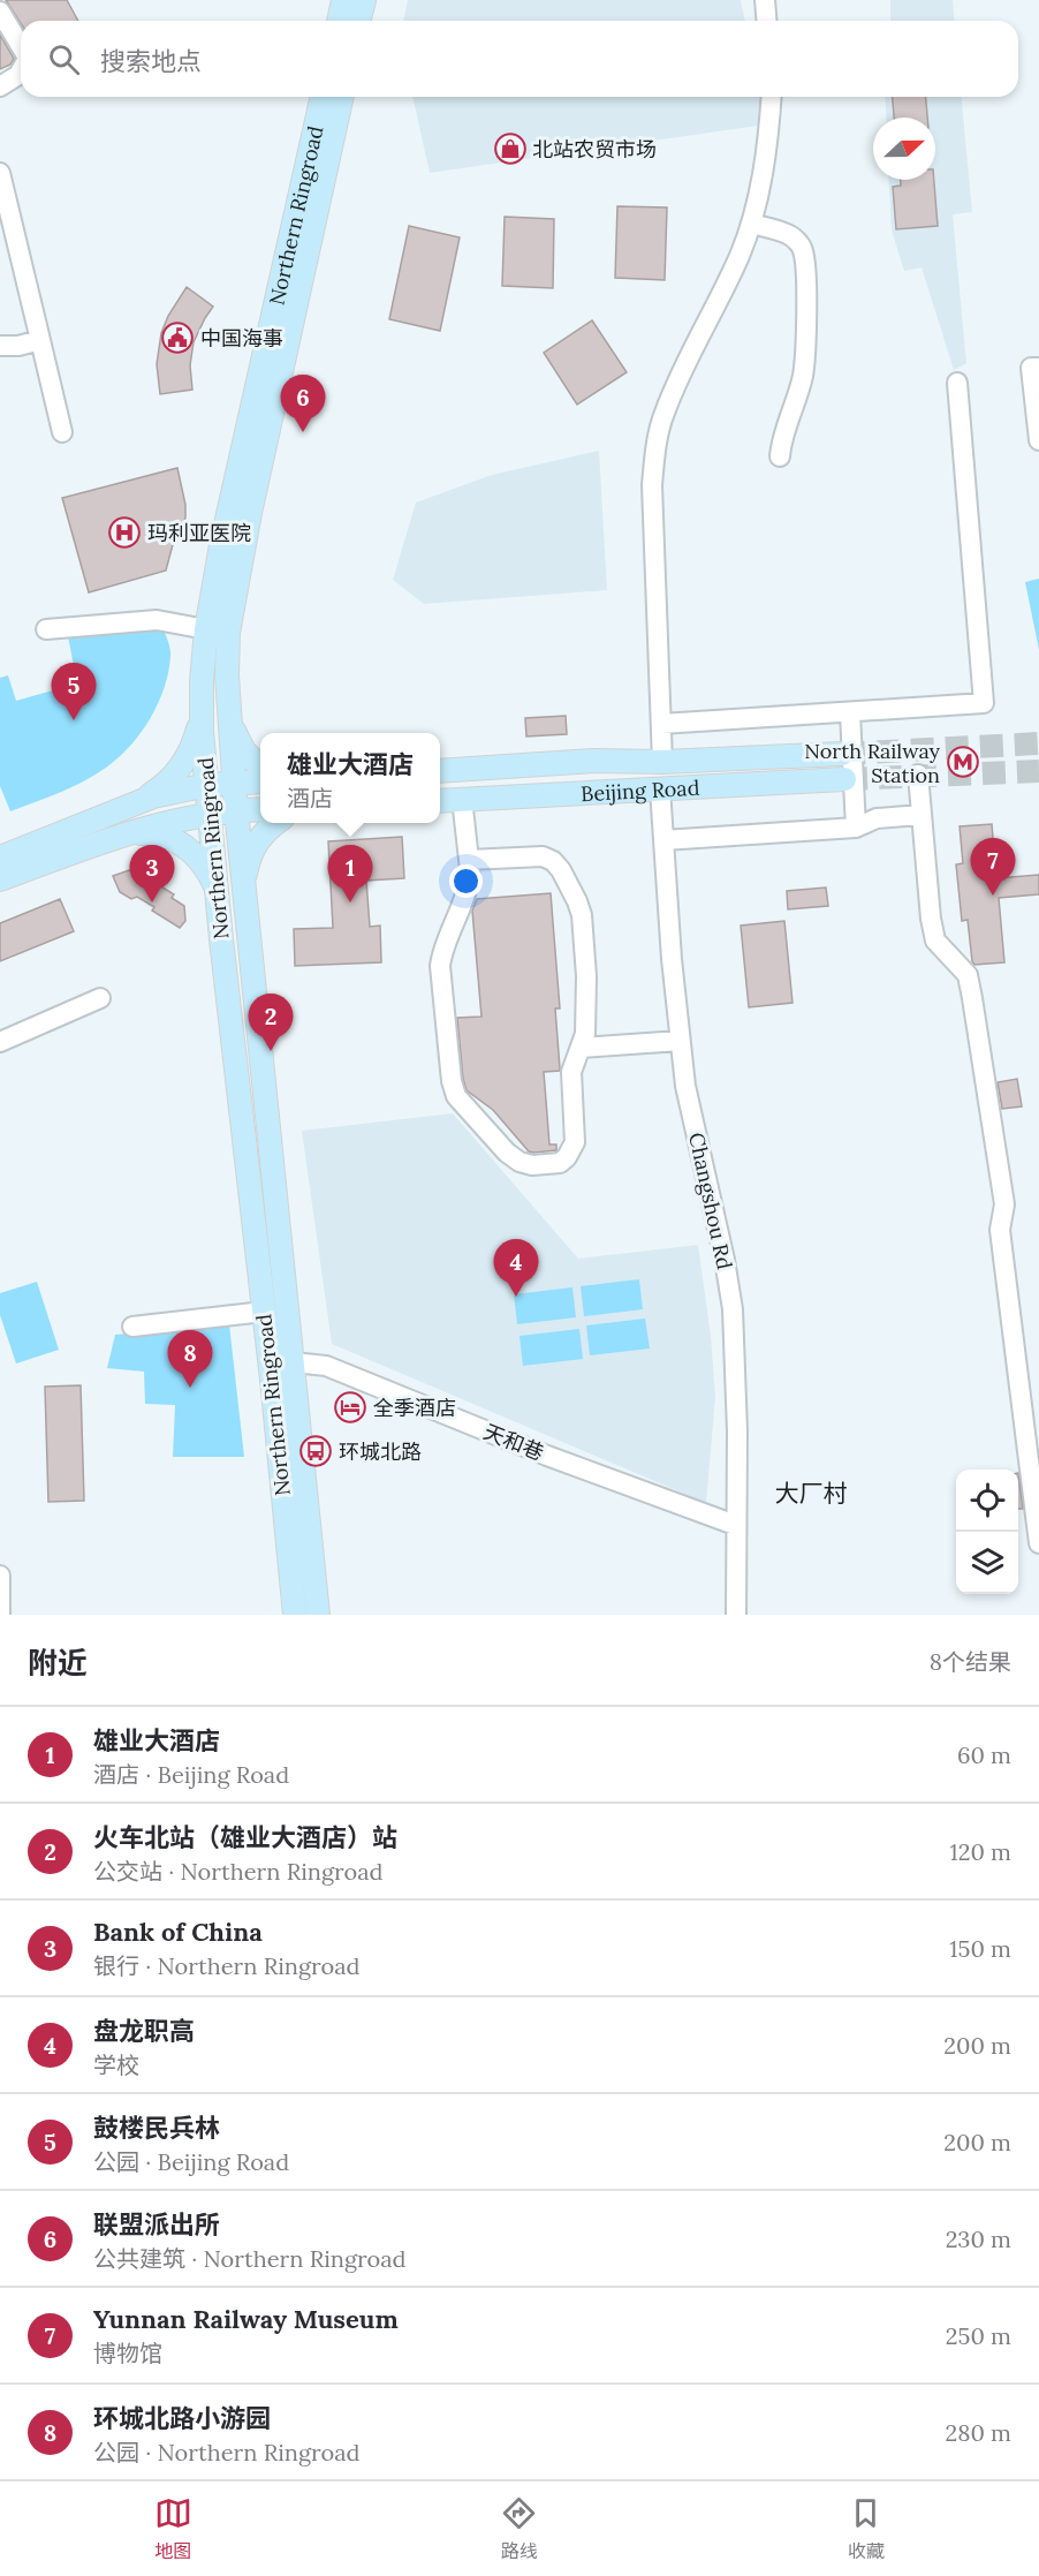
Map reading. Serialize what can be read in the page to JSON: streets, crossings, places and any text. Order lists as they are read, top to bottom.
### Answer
{
  "streets": {
    "main road": ["Northern Ringroad", "Beijing Road"],
    "street": ["Changshou Rd", "天和巷"]
  },
  "crossings": [
    ["Northern Ringroad", "天和巷"],
    ["Beijing Road", "Changshou Rd"],
    ["Changshou Rd", "天和巷"]
  ],
  "districts": ["大厂村"],
  "places": {
    "shop": ["北站农贸市场"],
    "public building": ["中国海事"],
    "hospital": ["玛利亚医院"],
    "metro station": ["North Railway Station"],
    "hotel": ["全季酒店"],
    "bus stop": ["环城北路"]
  },
  "north": "right",
  "page": {
    "search": "搜索地点",
    "pins": [
      "6",
      "5",
      "7",
      "1",
      "3",
      "2",
      "4",
      "8"
    ],
    "popup": ["雄业大酒店", "酒店"],
    "heading": ["附近", "8个结果"],
    "list": [
      {
        "mark": "1",
        "name": "雄业大酒店",
        "note": "酒店 · Beijing Road",
        "value": "60 m"
      },
      {
        "mark": "2",
        "name": "火车北站（雄业大酒店）站",
        "note": "公交站 · Northern Ringroad",
        "value": "120 m"
      },
      {
        "mark": "3",
        "name": "Bank of China",
        "note": "银行 · Northern Ringroad",
        "value": "150 m"
      },
      {
        "mark": "4",
        "name": "盘龙职高",
        "note": "学校",
        "value": "200 m"
      },
      {
        "mark": "5",
        "name": "鼓楼民兵林",
        "note": "公园 · Beijing Road",
        "value": "200 m"
      },
      {
        "mark": "6",
        "name": "联盟派出所",
        "note": "公共建筑 · Northern Ringroad",
        "value": "230 m"
      },
      {
        "mark": "7",
        "name": "Yunnan Railway Museum",
        "note": "博物馆",
        "value": "250 m"
      },
      {
        "mark": "8",
        "name": "环城北路小游园",
        "note": "公园 · Northern Ringroad",
        "value": "280 m"
      }
    ],
    "nav": ["地图", "路线", "收藏"]
  }
}
